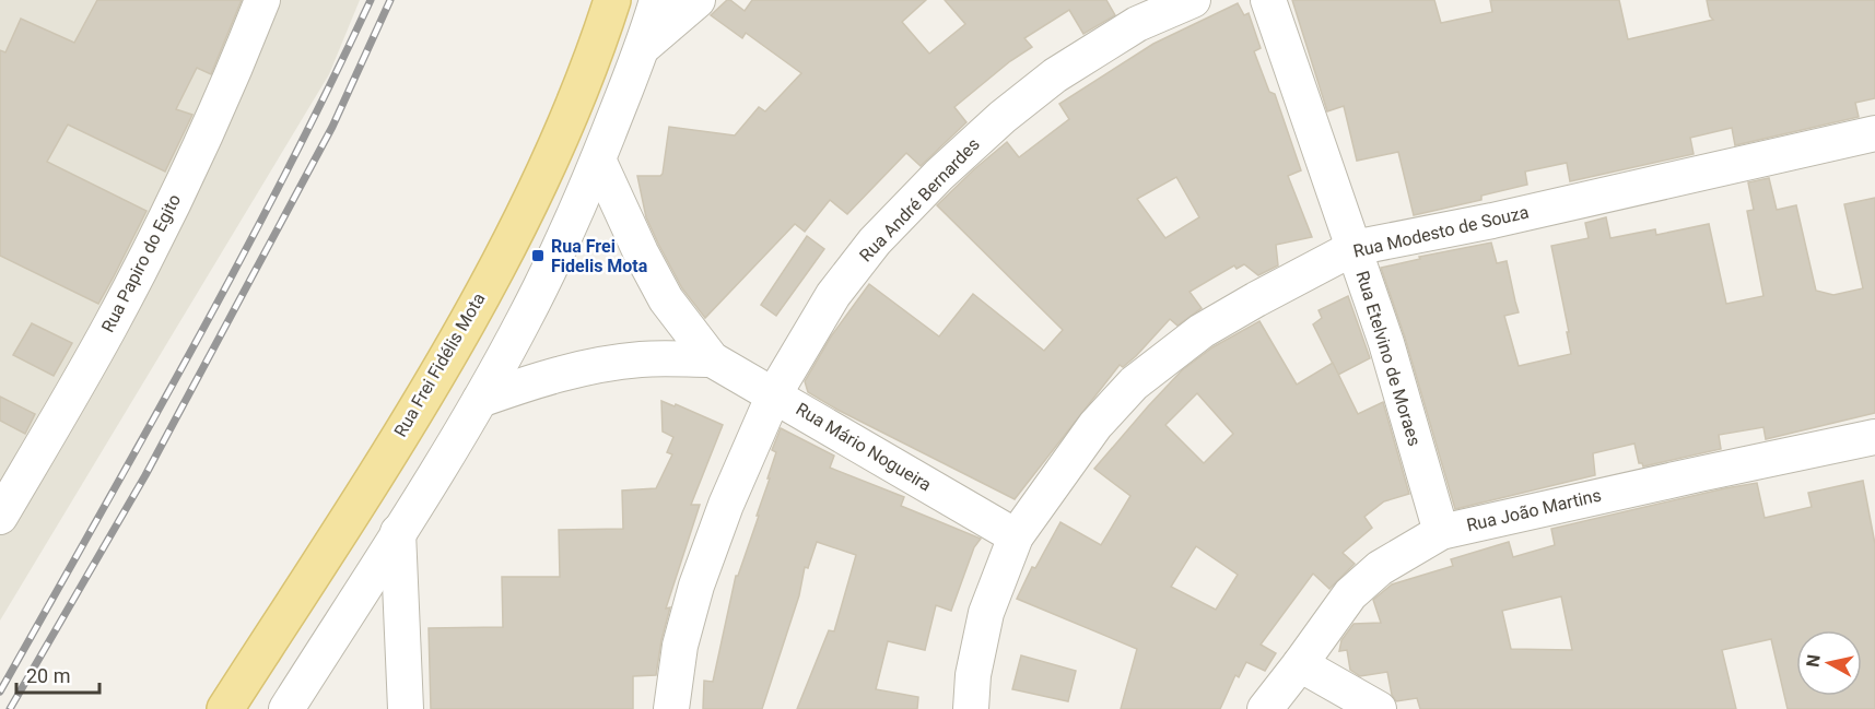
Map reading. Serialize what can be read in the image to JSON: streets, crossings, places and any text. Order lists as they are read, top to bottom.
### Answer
{
  "streets": {
    "main road": ["Rua Frei Fidélis Mota"],
    "street": [
      "Rua André Bernardes",
      "Rua Modesto de Souza",
      "Rua Papiro do Egito",
      "Rua Etelvino de Moraes",
      "Rua Mário Nogueira",
      "Rua João Martins"
    ]
  },
  "crossings": [
    ["Rua André Bernardes", "Rua Mário Nogueira"],
    ["Rua Modesto de Souza", "Rua Etelvino de Moraes"],
    ["Rua Modesto de Souza", "Rua Mário Nogueira"],
    ["Rua Etelvino de Moraes", "Rua João Martins"]
  ],
  "places": {
    "transit": ["Rua Frei Fidelis Mota"]
  },
  "scale_bar": "20 m",
  "north": "left"
}
